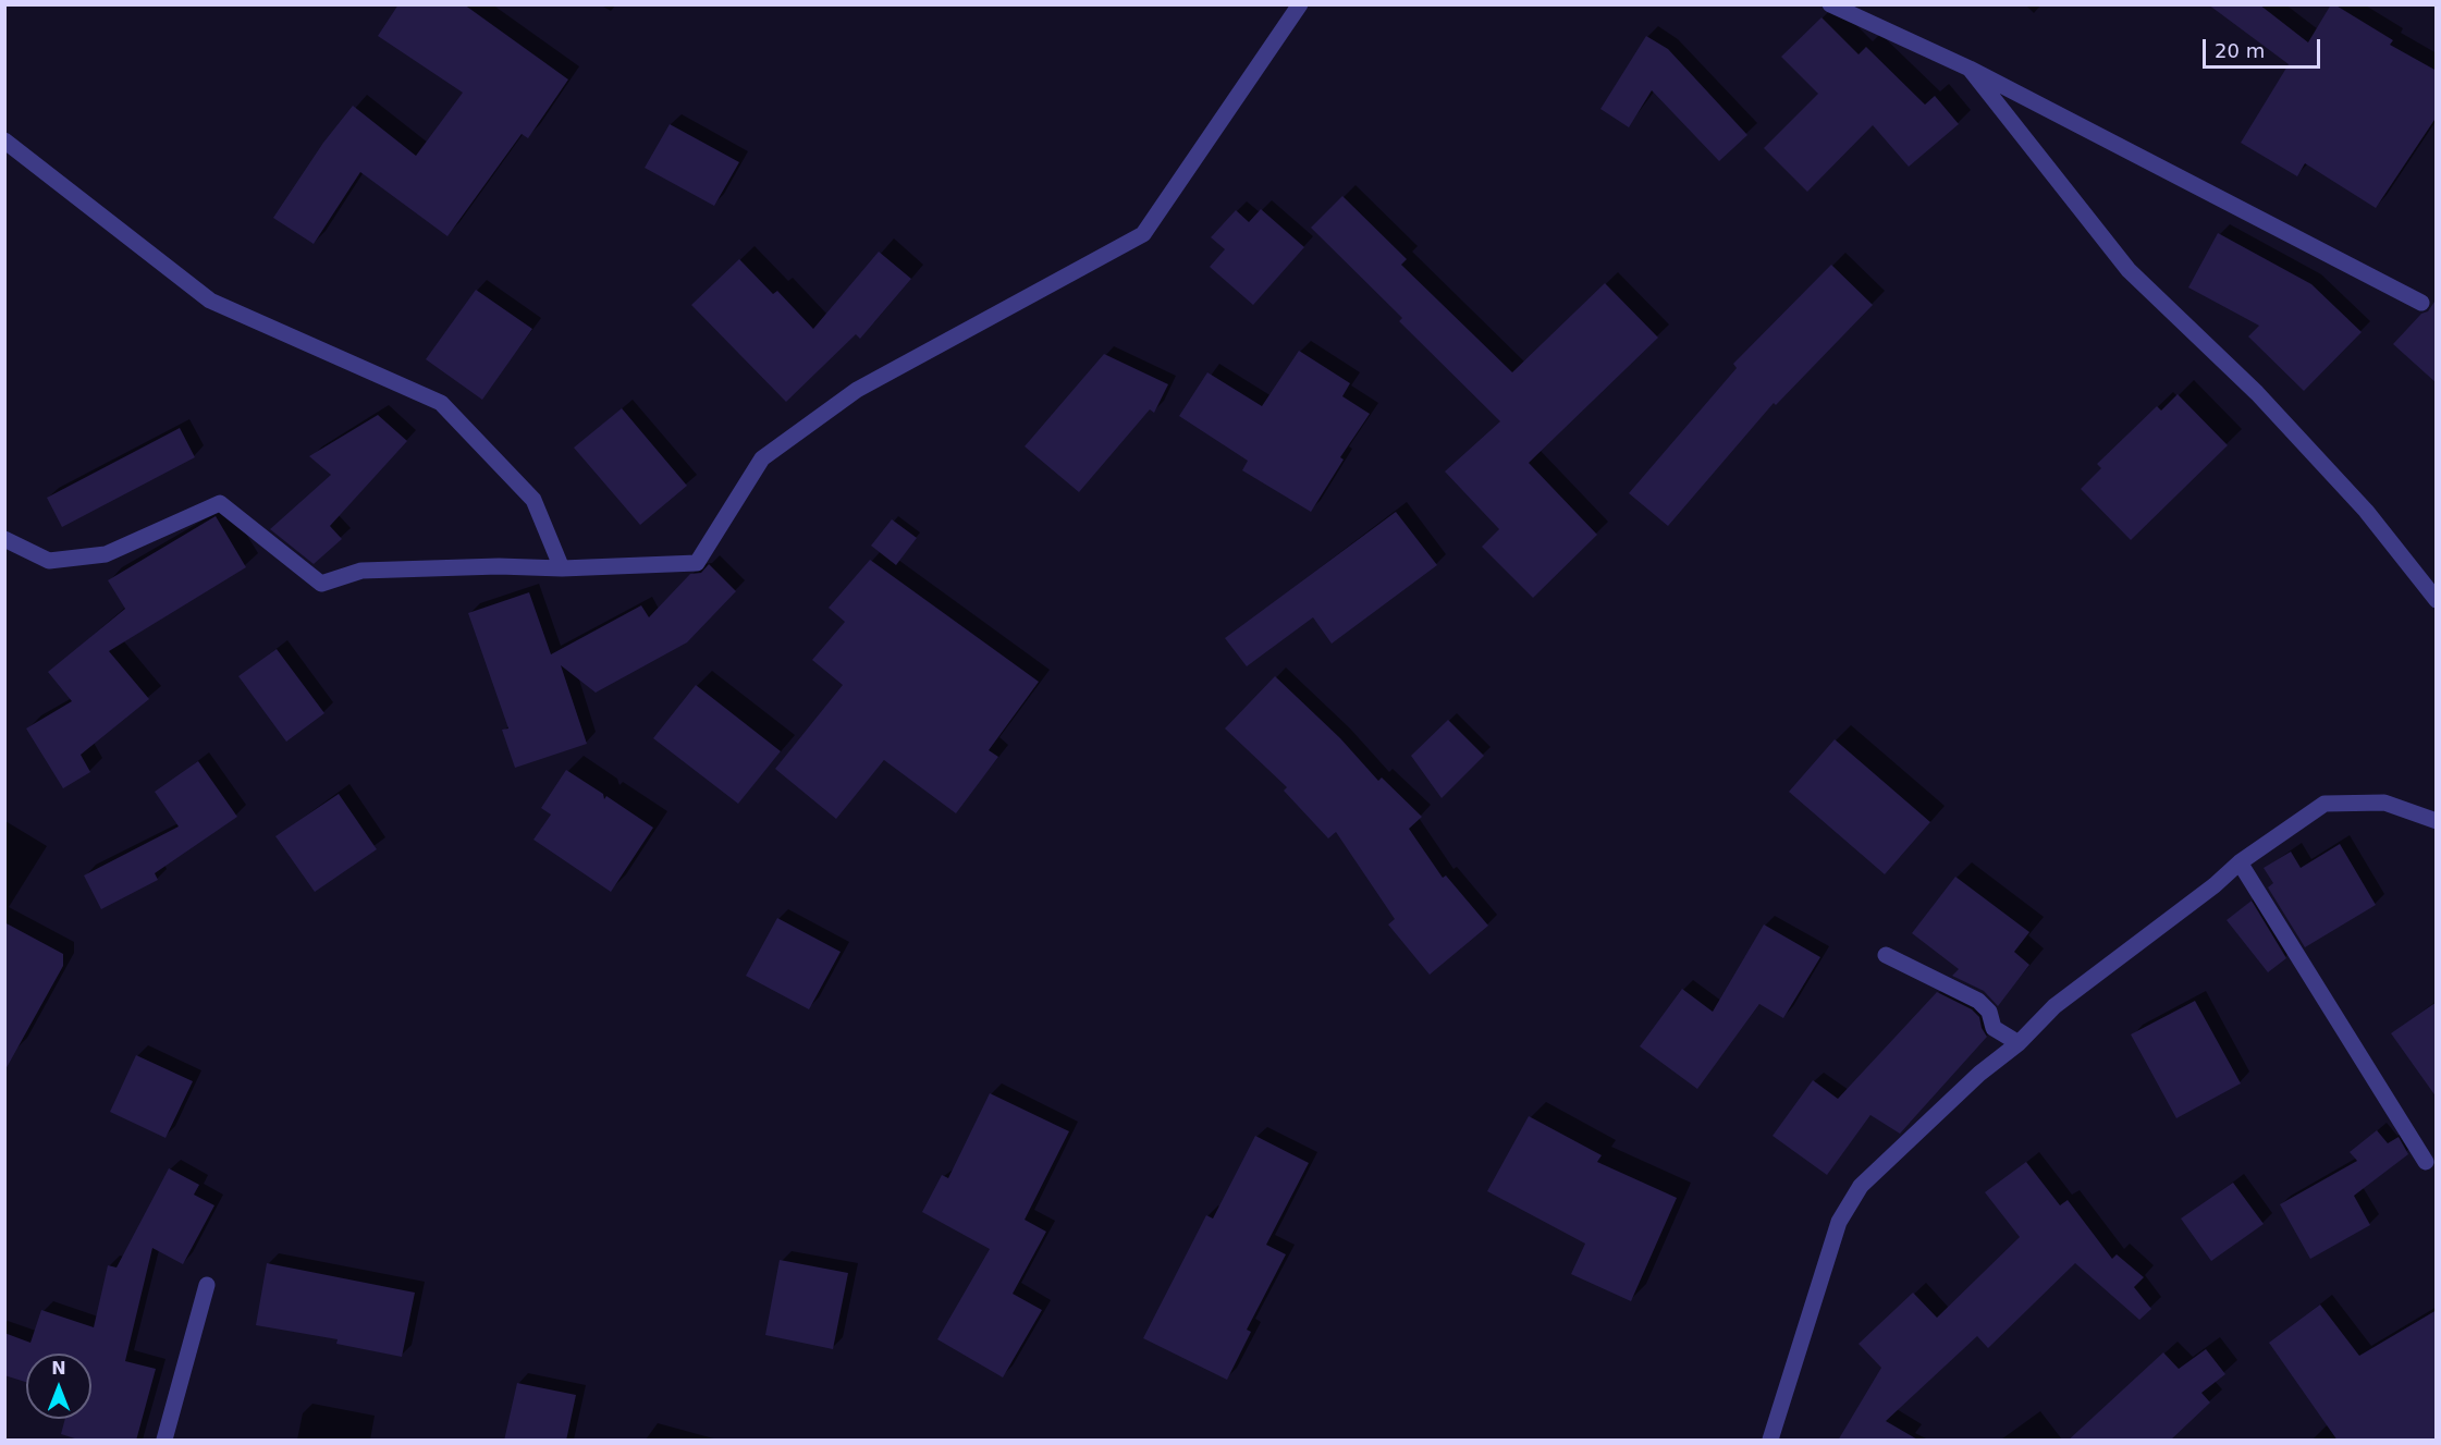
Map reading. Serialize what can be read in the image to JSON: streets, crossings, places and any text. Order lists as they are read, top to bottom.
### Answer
{
  "scale_bar": "20 m",
  "north": "top"
}
